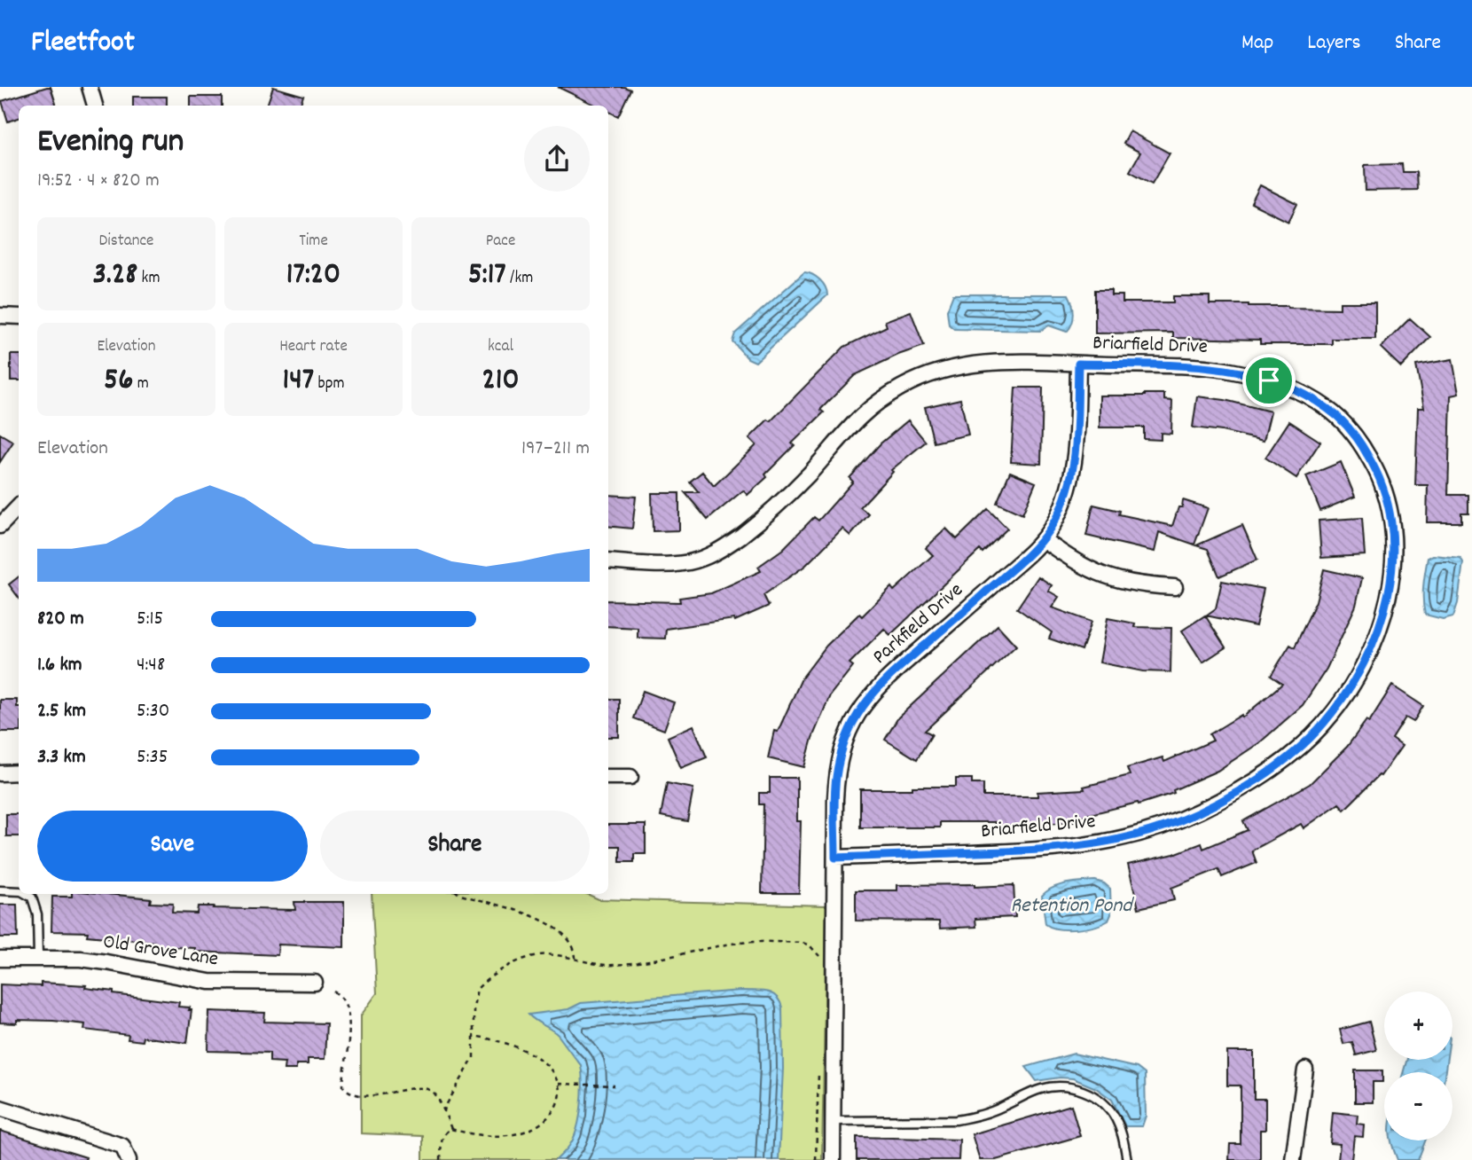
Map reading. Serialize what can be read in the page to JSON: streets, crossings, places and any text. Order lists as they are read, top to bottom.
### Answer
{
  "streets": {
    "street": ["Briarfield Drive", "Parkfield Drive", "Old Grove Lane"]
  },
  "crossings": [
    ["Briarfield Drive", "Parkfield Drive"]
  ],
  "water": ["Retention Pond"],
  "page": {
    "header": "Fleetfoot",
    "nav": ["Map", "Layers", "Share"],
    "heading": ["Evening run", "19:52 · 4 × 820 m"],
    "stats": [
      ["Distance", "3.28 km"],
      ["Time", "17:20"],
      ["Pace", "5:17 /km"],
      ["Elevation", "56 m"],
      ["Heart rate", "147 bpm"],
      ["kcal", "210"]
    ],
    "chart": ["Elevation", "197–211 m"],
    "list": [
      {
        "name": "820 m",
        "note": "5:15"
      },
      {
        "name": "1.6 km",
        "note": "4:48"
      },
      {
        "name": "2.5 km",
        "note": "5:30"
      },
      {
        "name": "3.3 km",
        "note": "5:35"
      }
    ],
    "buttons": ["Save", "Share"],
    "map_buttons": ["+", "−"]
  }
}
